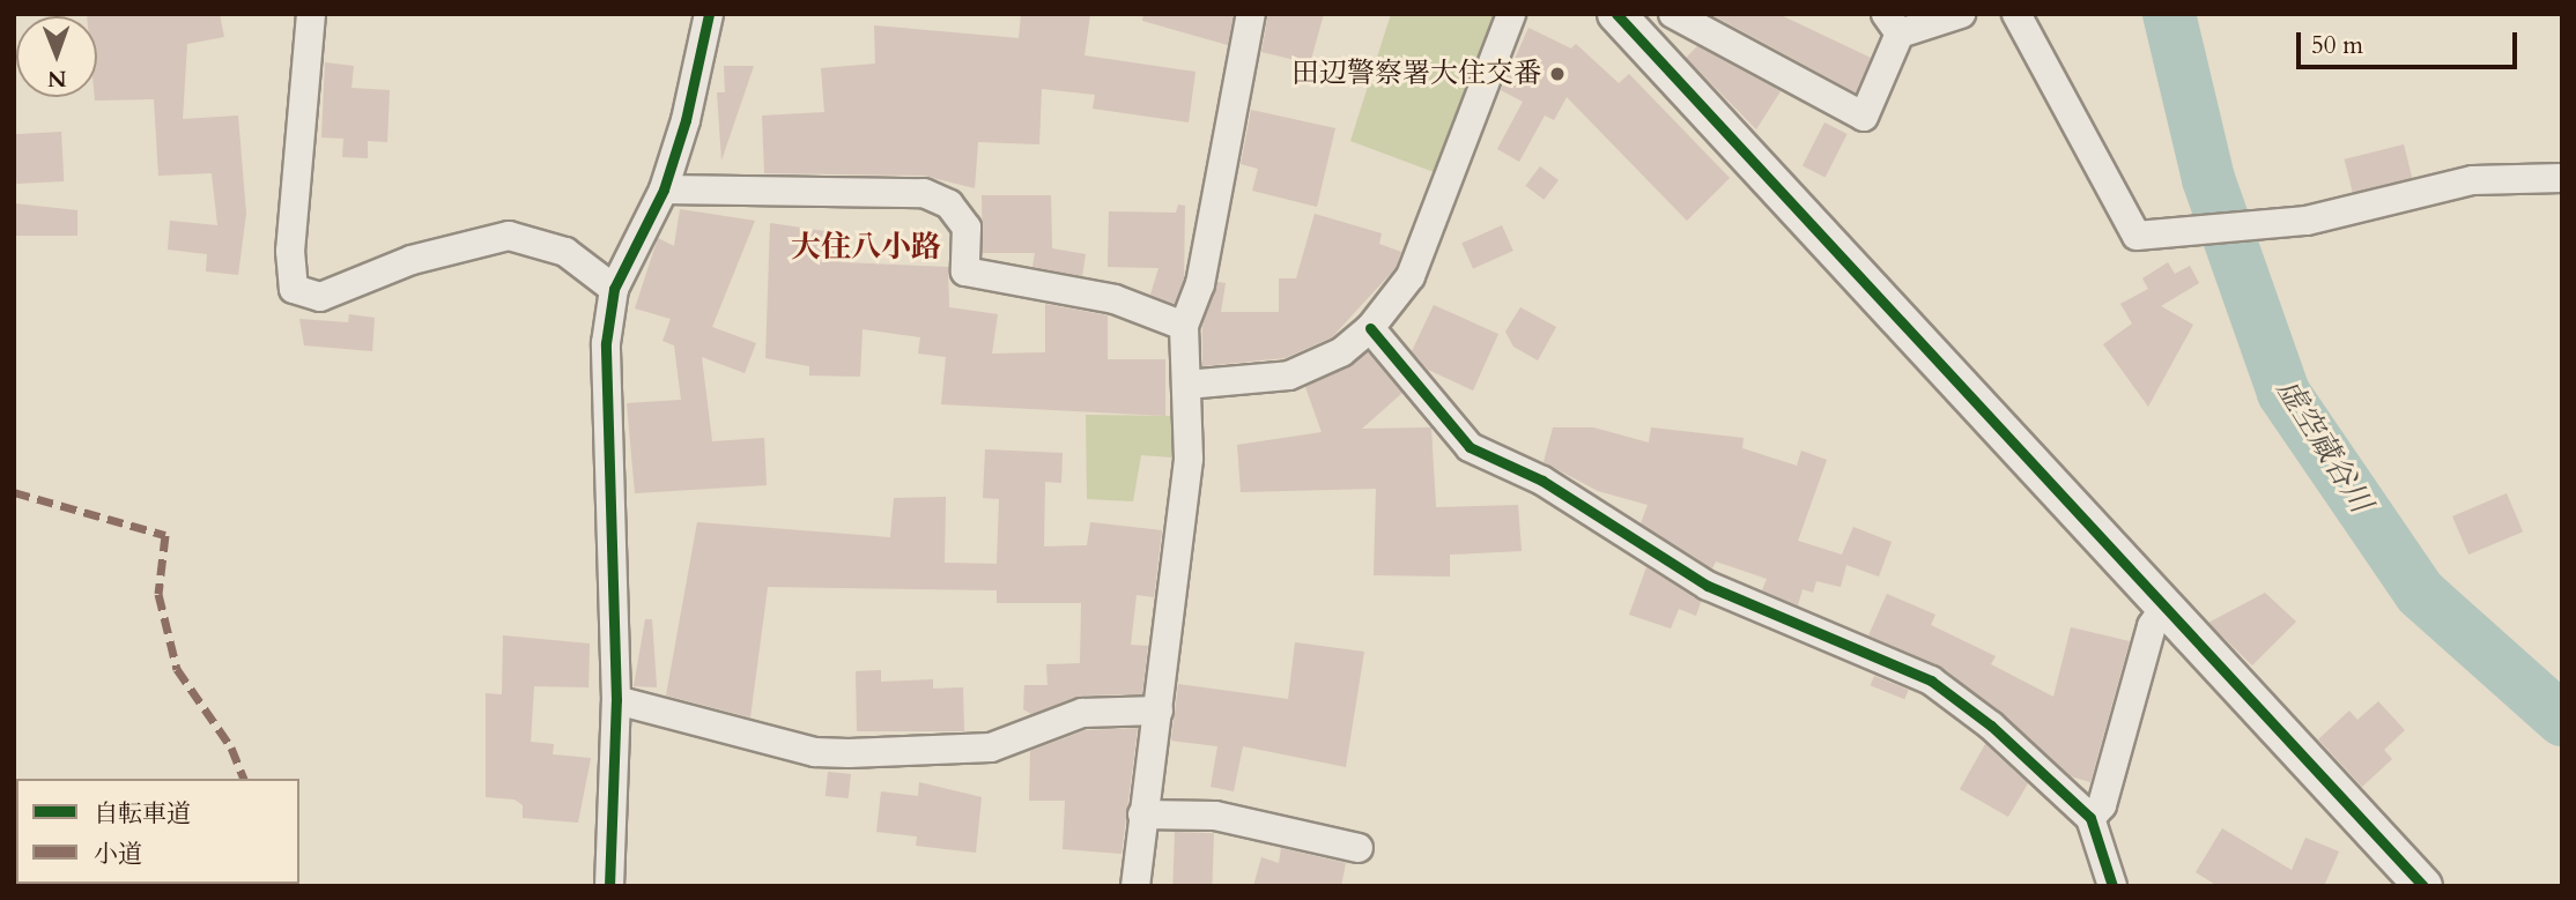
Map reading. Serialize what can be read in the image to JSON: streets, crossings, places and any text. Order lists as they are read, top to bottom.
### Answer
{
  "districts": ["大住八小路"],
  "water": ["虚空蔵谷川"],
  "places": ["田辺警察署大住交番"],
  "legend": ["自転車道", "小道"],
  "scale_bar": "50 m",
  "north": "bottom"
}
